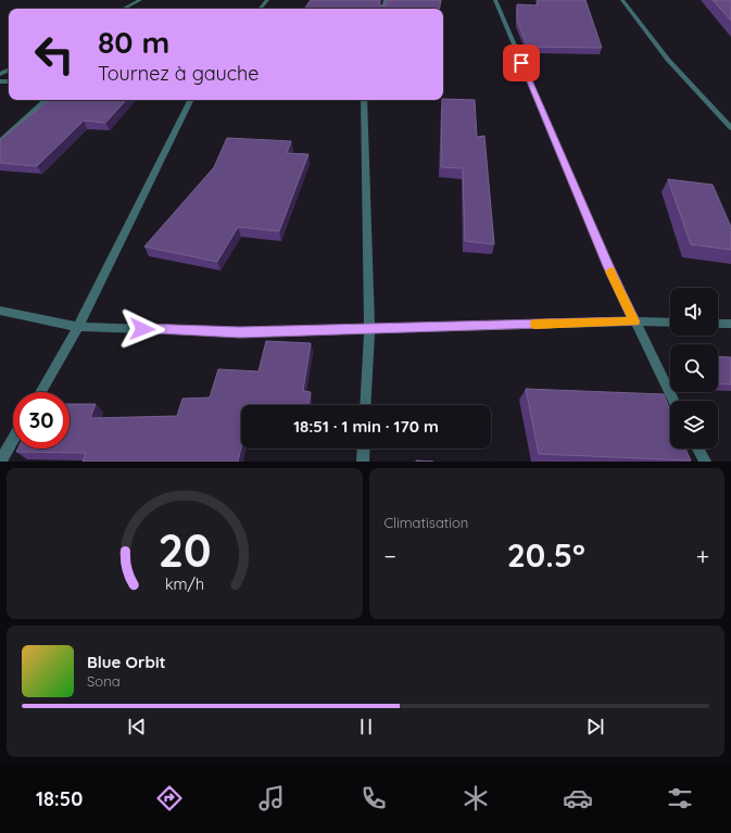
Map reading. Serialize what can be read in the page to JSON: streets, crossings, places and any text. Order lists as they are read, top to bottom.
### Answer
{
  "page": {
    "turn": ["80 m", "Tournez à gauche"],
    "limit": "30",
    "trip": "18:51 · 1 min · 170 m",
    "tile": "Climatisation",
    "heat": ["−", "20.5°", "+"],
    "song": ["Blue Orbit", "Sona"],
    "tabs": "18:50",
    "gauge": ["20", "km/h"]
  }
}
